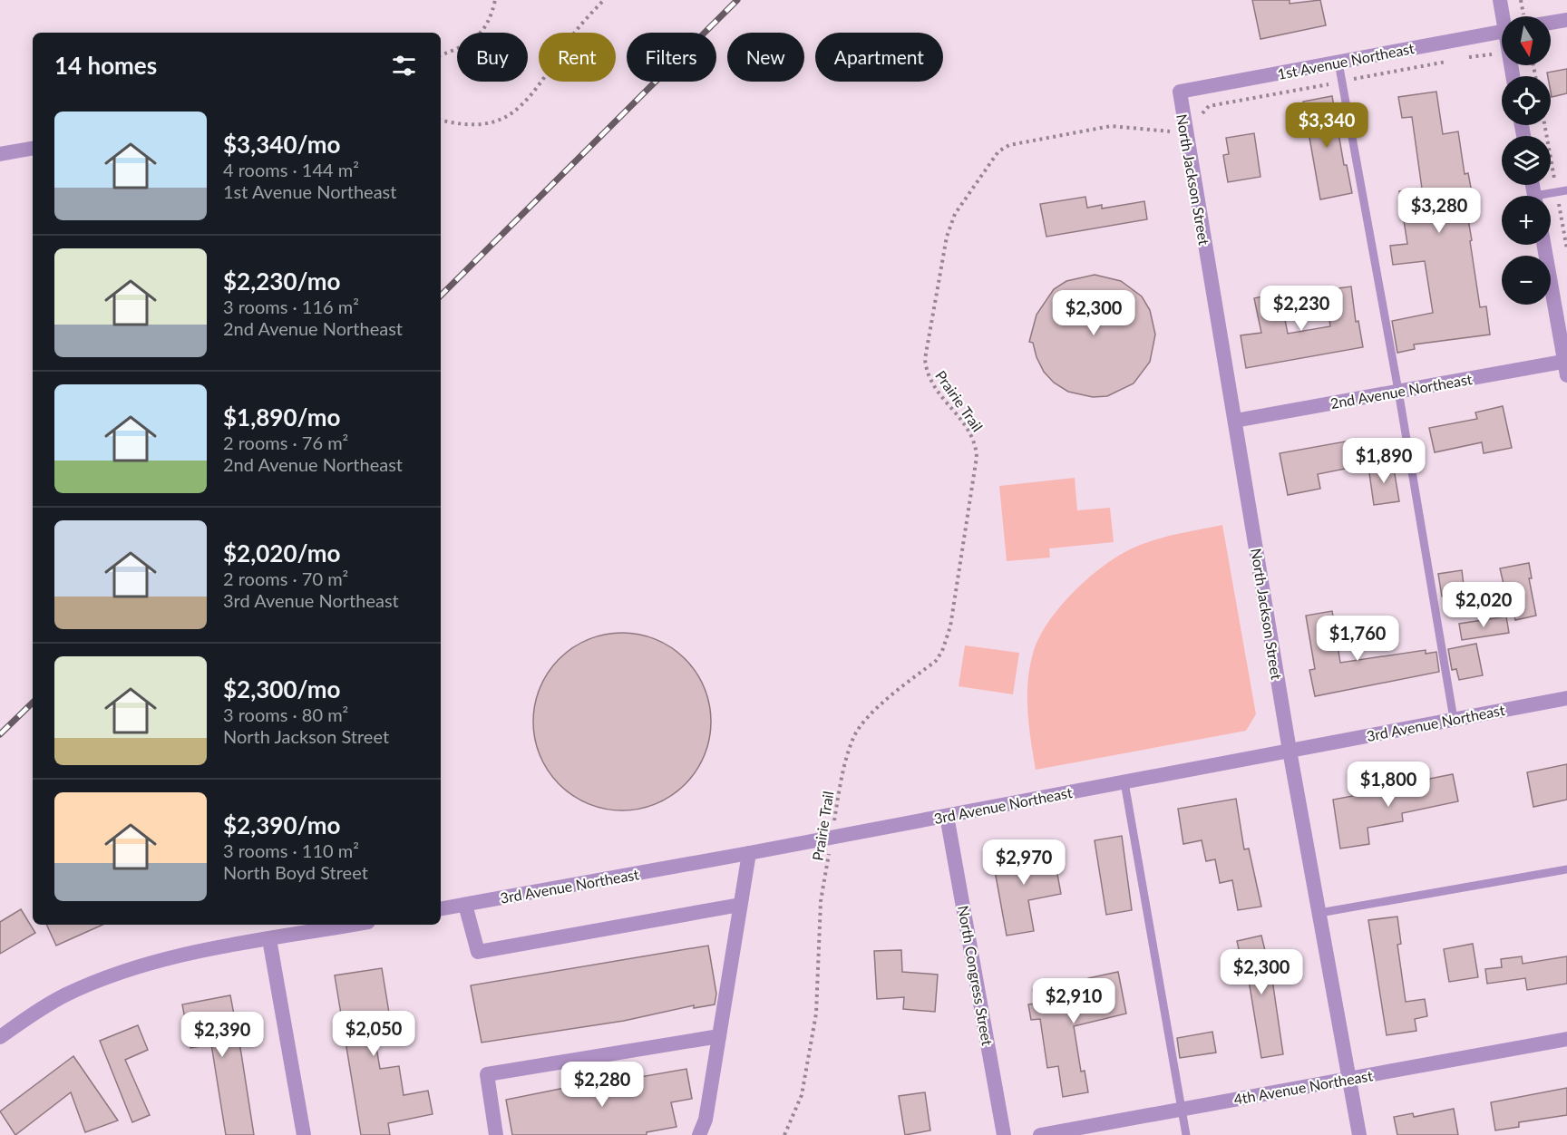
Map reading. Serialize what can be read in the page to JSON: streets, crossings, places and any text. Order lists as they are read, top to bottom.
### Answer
{
  "streets": {
    "street": [
      "1st Avenue Northeast",
      "North Jackson Street",
      "2nd Avenue Northeast",
      "3rd Avenue Northeast",
      "North Congress Street",
      "4th Avenue Northeast"
    ],
    "path": ["Prairie Trail"]
  },
  "crossings": [
    ["1st Avenue Northeast", "North Jackson Street"],
    ["North Jackson Street", "2nd Avenue Northeast"],
    ["North Jackson Street", "Prairie Trail"],
    ["North Jackson Street", "3rd Avenue Northeast"],
    ["North Jackson Street", "4th Avenue Northeast"],
    ["Prairie Trail", "3rd Avenue Northeast"],
    ["3rd Avenue Northeast", "North Congress Street"]
  ],
  "north": "bottom",
  "page": {
    "map_buttons": ["+", "−"],
    "chip": [
      "Buy",
      "Rent",
      "Filters",
      "New",
      "Apartment"
    ],
    "heading": "14 homes",
    "list": [
      {
        "name": "$3,340/mo",
        "note": "4 rooms · 144 m² · 1st Avenue Northeast"
      },
      {
        "name": "$2,230/mo",
        "note": "3 rooms · 116 m² · 2nd Avenue Northeast"
      },
      {
        "name": "$1,890/mo",
        "note": "2 rooms · 76 m² · 2nd Avenue Northeast"
      },
      {
        "name": "$2,020/mo",
        "note": "2 rooms · 70 m² · 3rd Avenue Northeast"
      },
      {
        "name": "$2,300/mo",
        "note": "3 rooms · 80 m² · North Jackson Street"
      },
      {
        "name": "$2,390/mo",
        "note": "3 rooms · 110 m² · North Boyd Street"
      }
    ],
    "price": [
      "$3,340",
      "$3,280",
      "$2,230",
      "$2,300",
      "$1,890",
      "$2,020",
      "$1,760",
      "$1,800",
      "$2,970",
      "$2,300",
      "$2,910",
      "$2,050",
      "$2,390",
      "$2,280"
    ]
  }
}
